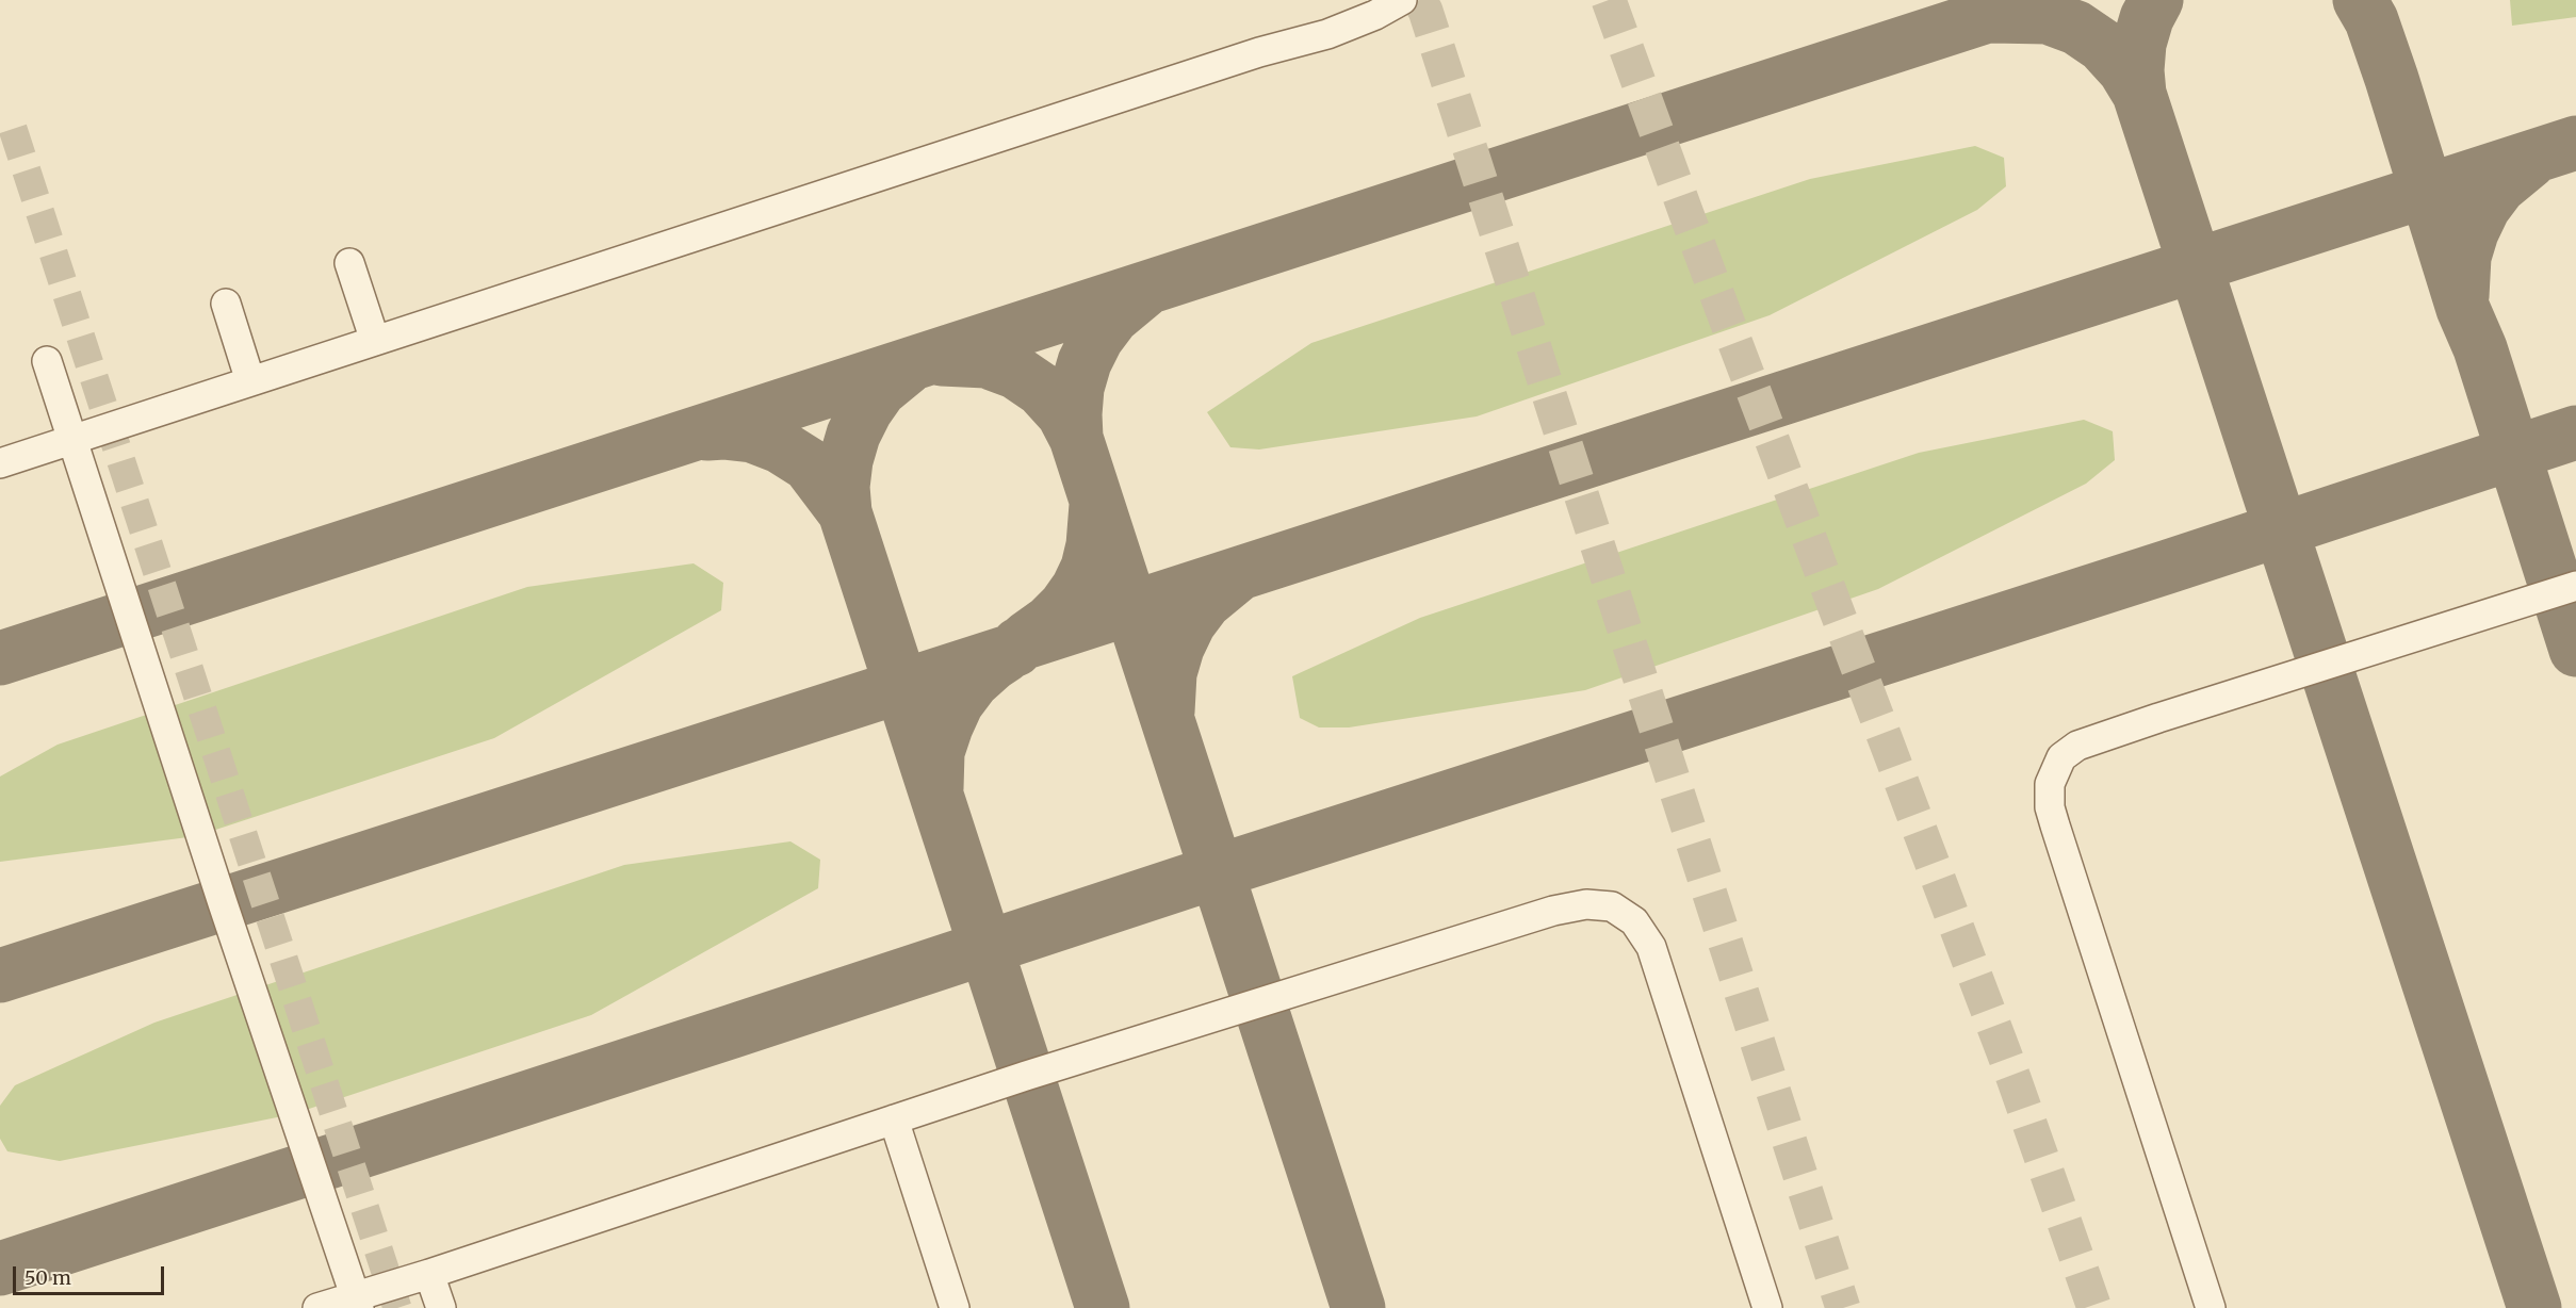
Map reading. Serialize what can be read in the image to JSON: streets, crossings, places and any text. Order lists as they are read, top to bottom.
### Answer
{
  "scale_bar": "50 m"
}
